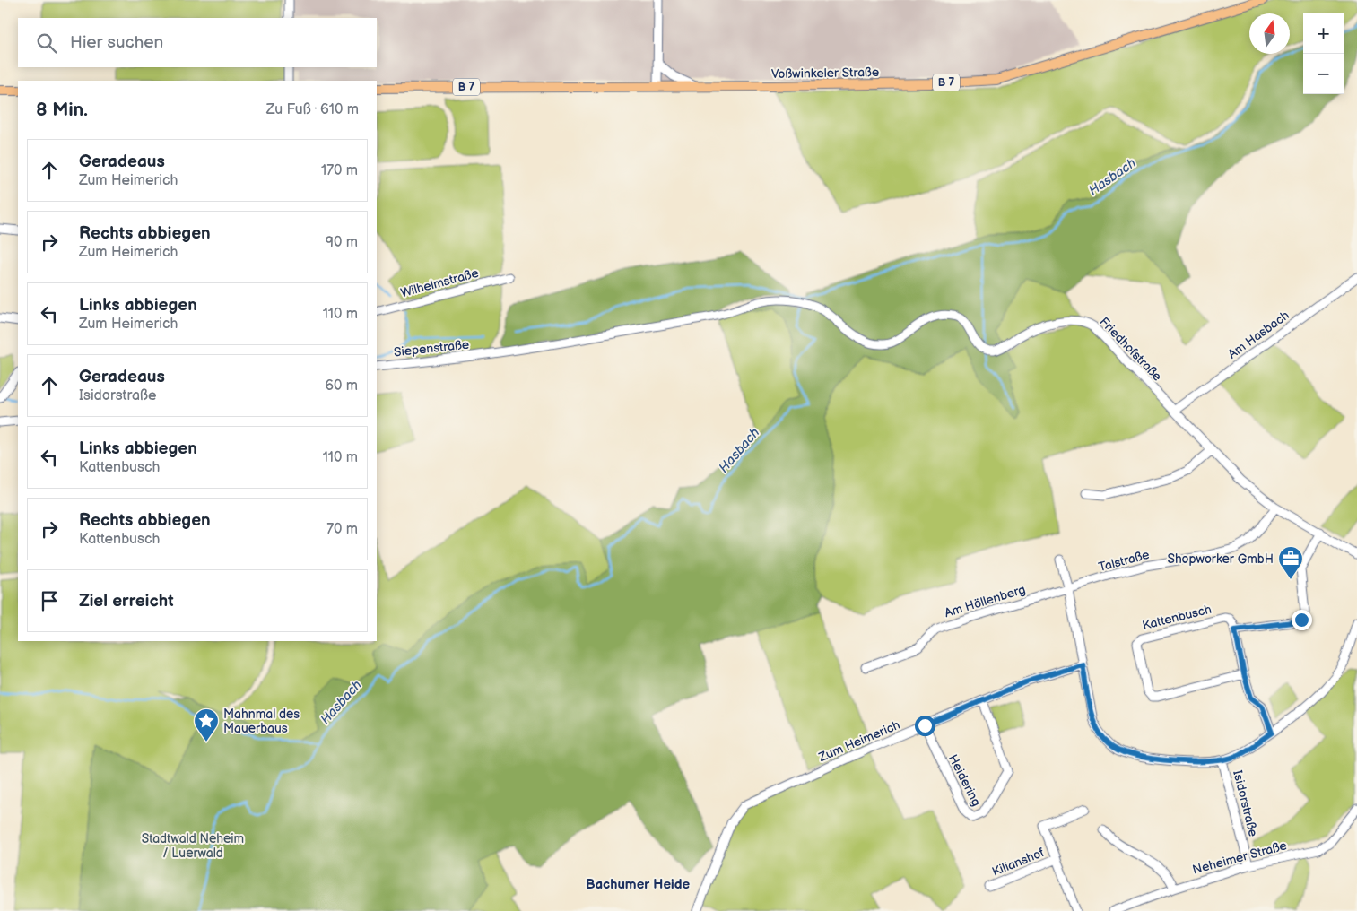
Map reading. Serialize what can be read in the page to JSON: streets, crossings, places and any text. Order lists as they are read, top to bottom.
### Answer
{
  "streets": {
    "main road": ["Voßwinkeler Straße", "B 7"],
    "street": [
      "Wilhelmstraße",
      "Am Hasbach",
      "Siepenstraße",
      "Friedhofstraße",
      "Talstraße",
      "Am Höllenberg",
      "Kattenbusch",
      "Zum Heimerich",
      "Heidering",
      "Isidorstraße",
      "Neheimer Straße",
      "Kilianshof"
    ]
  },
  "crossings": [
    ["Am Hasbach", "Friedhofstraße"],
    ["Siepenstraße", "Friedhofstraße"],
    ["Friedhofstraße", "Talstraße"],
    ["Talstraße", "Am Höllenberg"],
    ["Zum Heimerich", "Heidering"],
    ["Isidorstraße", "Neheimer Straße"]
  ],
  "districts": ["Bachumer Heide"],
  "water": ["Hasbach"],
  "parks": ["Stadtwald Neheim / Luerwald"],
  "places": {
    "office": ["Shopworker GmbH"],
    "place": ["Mahnmal des Mauerbaus"]
  },
  "north": "top",
  "page": {
    "map_buttons": ["+", "−"],
    "search": "Hier suchen",
    "heading": ["8 Min.", "Zu Fuß · 610 m"],
    "list": [
      ["Geradeaus", "Zum Heimerich", "170 m"],
      ["Rechts abbiegen", "Zum Heimerich", "90 m"],
      ["Links abbiegen", "Zum Heimerich", "110 m"],
      ["Geradeaus", "Isidorstraße", "60 m"],
      ["Links abbiegen", "Kattenbusch", "110 m"],
      ["Rechts abbiegen", "Kattenbusch", "70 m"],
      "Ziel erreicht"
    ]
  }
}
